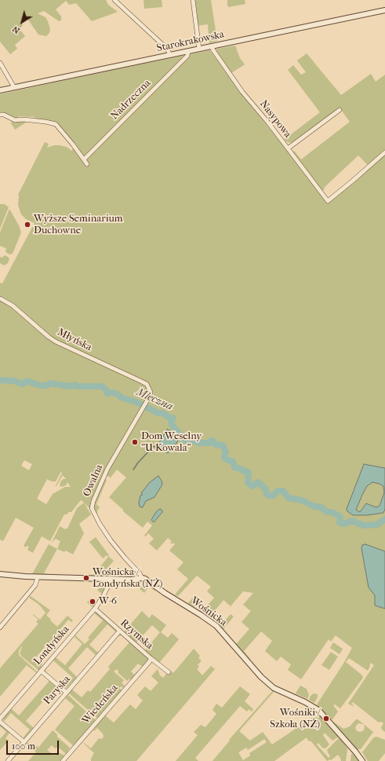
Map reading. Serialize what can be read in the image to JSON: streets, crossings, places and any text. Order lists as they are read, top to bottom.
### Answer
{
  "streets": {
    "street": [
      "Starokrakowska",
      "Nadrzeczna",
      "Nasypowa",
      "Młyńska",
      "Owalna",
      "Wośnicka",
      "Rzymska",
      "Londyńska",
      "Paryska",
      "Wiedeńska"
    ]
  },
  "crossings": [
    ["Starokrakowska", "Nadrzeczna"],
    ["Starokrakowska", "Nasypowa"],
    ["Młyńska", "Owalna"],
    ["Owalna", "Wośnicka"],
    ["Rzymska", "Londyńska"],
    ["Rzymska", "Paryska"],
    ["Rzymska", "Wiedeńska"]
  ],
  "water": ["Mleczna"],
  "places": [
    "Wyższe Seminarium Duchowne",
    "Dom Weselny \"U Kowala\"",
    "Wośnicka / Londyńska (NŻ)",
    "W-6",
    "Wośniki / Szkoła (NŻ)"
  ],
  "scale_bar": "100 m",
  "north": "bottom left"
}
